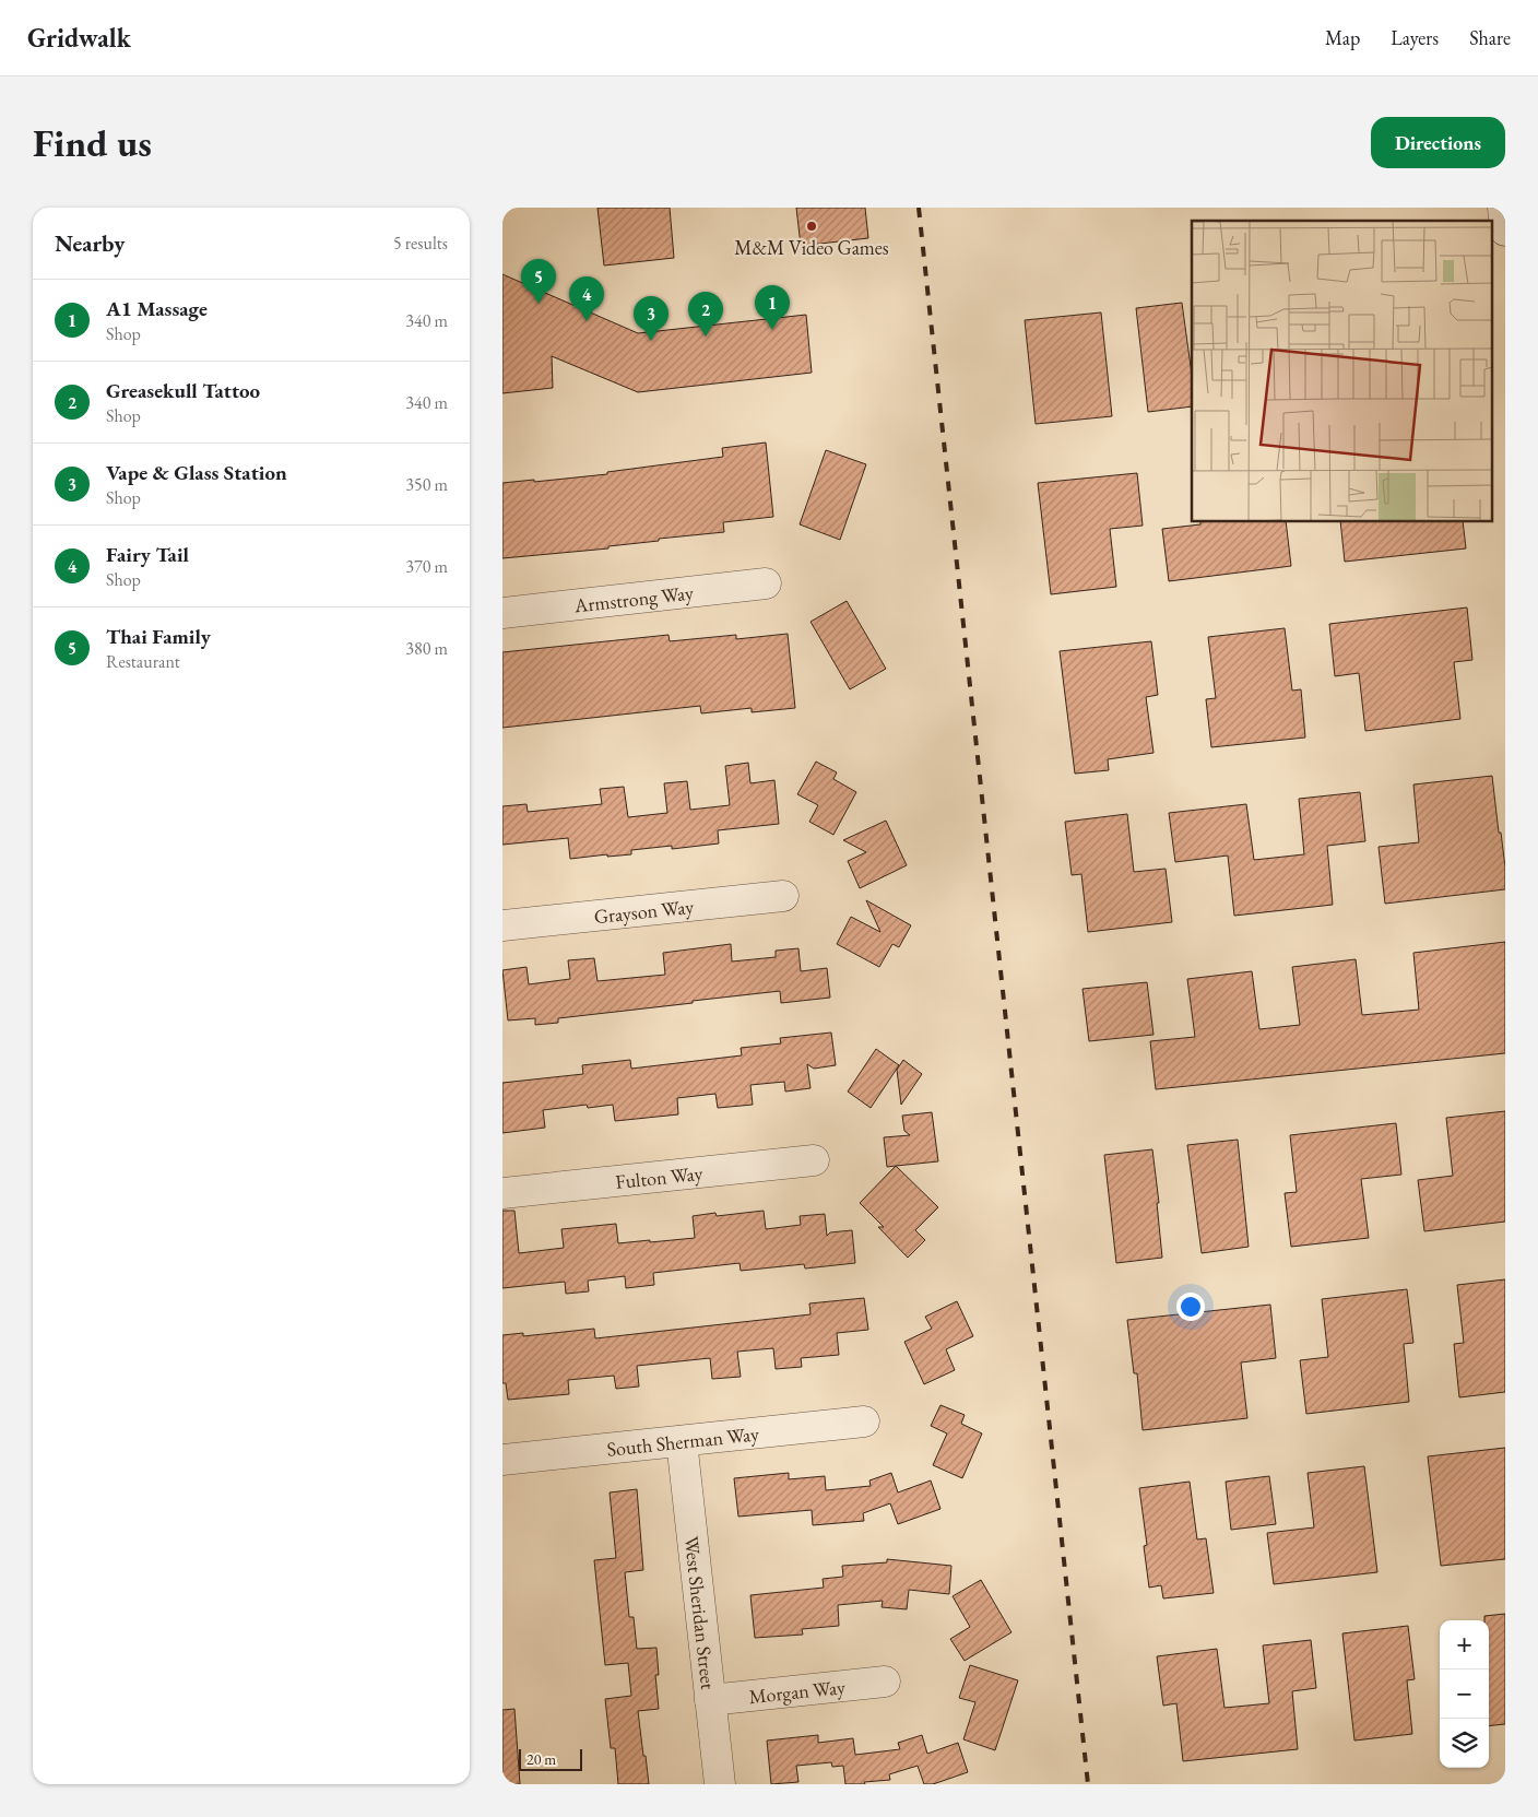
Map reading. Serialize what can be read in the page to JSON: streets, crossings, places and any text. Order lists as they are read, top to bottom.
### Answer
{
  "streets": {
    "street": [
      "Armstrong Way",
      "Grayson Way",
      "Fulton Way",
      "South Sherman Way",
      "West Sheridan Street",
      "Morgan Way"
    ]
  },
  "crossings": [
    ["South Sherman Way", "West Sheridan Street"],
    ["West Sheridan Street", "Morgan Way"]
  ],
  "places": ["M&M Video Games"],
  "scale_bar": "20 m",
  "page": {
    "header": "Gridwalk",
    "nav": ["Map", "Layers", "Share"],
    "buttons": "Directions",
    "title": "Find us",
    "heading": ["Nearby", "5 results"],
    "pins": [
      "5",
      "4",
      "1",
      "2",
      "3"
    ],
    "list": [
      {
        "mark": "1",
        "name": "A1 Massage",
        "note": "Shop",
        "value": "340 m"
      },
      {
        "mark": "2",
        "name": "Greasekull Tattoo",
        "note": "Shop",
        "value": "340 m"
      },
      {
        "mark": "3",
        "name": "Vape & Glass Station",
        "note": "Shop",
        "value": "350 m"
      },
      {
        "mark": "4",
        "name": "Fairy Tail",
        "note": "Shop",
        "value": "370 m"
      },
      {
        "mark": "5",
        "name": "Thai Family",
        "note": "Restaurant",
        "value": "380 m"
      }
    ],
    "map_buttons": ["+", "−"],
    "scale": "20 m"
  }
}
